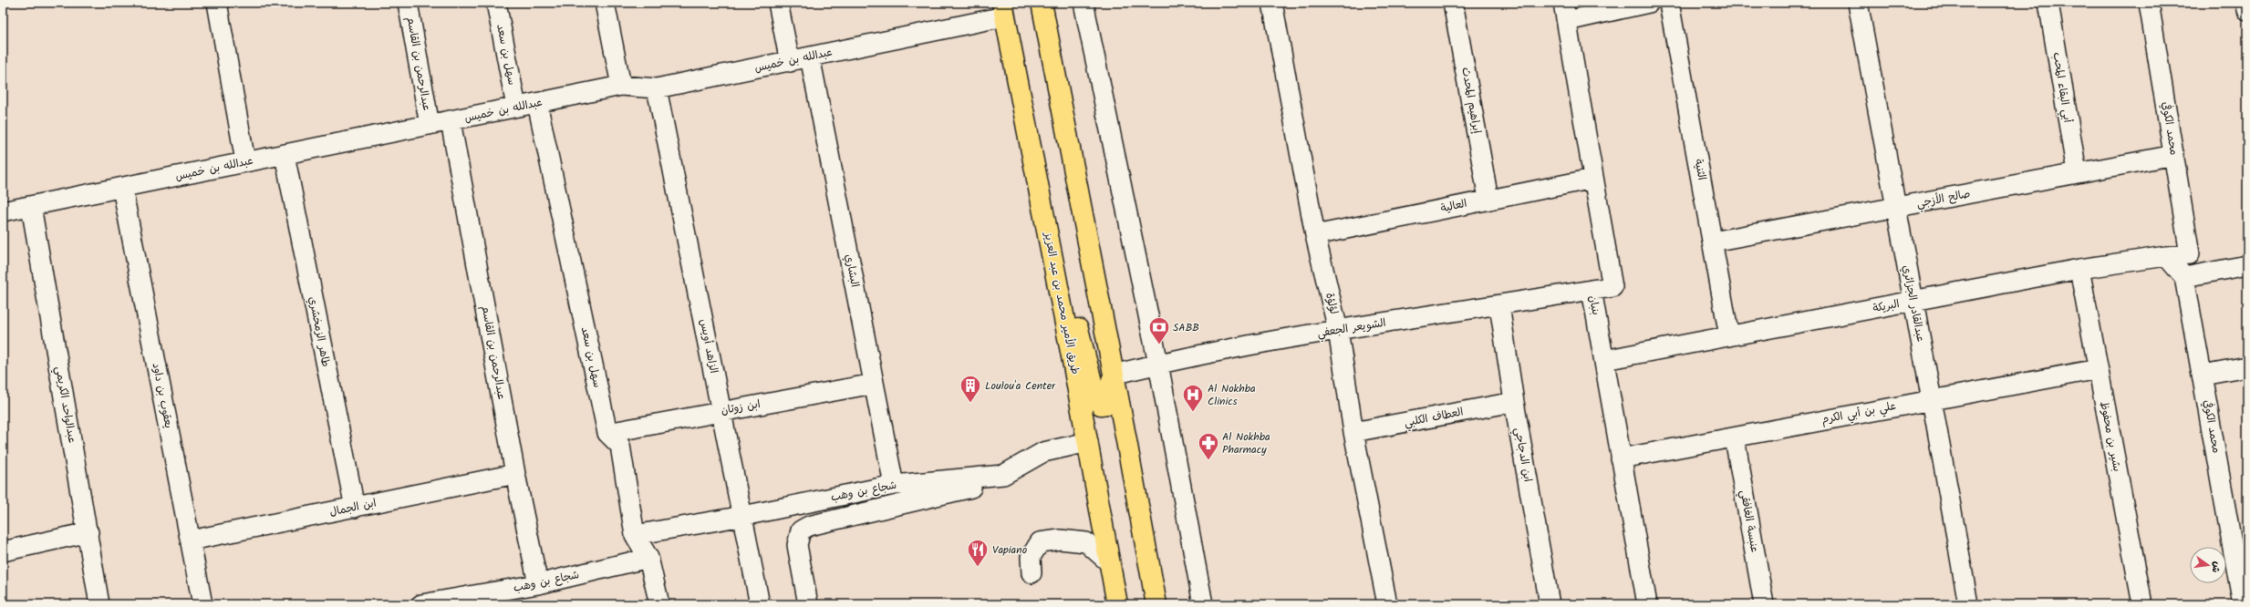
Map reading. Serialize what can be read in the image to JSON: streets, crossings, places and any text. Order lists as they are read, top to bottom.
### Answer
{
  "streets": {
    "main road": ["طريق الأمير محمد بن عبد العزيز"],
    "street": [
      "سهل بن سعد",
      "عبدالله بن خميس",
      "عبدالرحمن بن القاسم",
      "أبي البقاء المحب",
      "إبراهيم المحدث",
      "محمد الكوفي",
      "الثنية",
      "صالح الأزجي",
      "العالية",
      "البشاري",
      "لؤلؤة",
      "عبدالقادر الجزائري",
      "بنبان",
      "البريكة",
      "الشويعر الجعفي",
      "طاهر الزمخشري",
      "الزاهد أويس",
      "يعقوب بن داود",
      "عبدالواحد الكريمي",
      "ابن زوتان",
      "علي بن أبي الكرم",
      "العطاف الكلبي",
      "بشير بن محفوظ",
      "ابن الدجاجي",
      "شجاع بن وهب",
      "ابن الجمال",
      "عنبسة الغافقي"
    ]
  },
  "crossings": [
    ["سهل بن سعد", "عبدالله بن خميس"],
    ["سهل بن سعد", "ابن زوتان"],
    ["عبدالله بن خميس", "عبدالرحمن بن القاسم"],
    ["عبدالله بن خميس", "البشاري"],
    ["عبدالله بن خميس", "طريق الأمير محمد بن عبد العزيز"],
    ["عبدالله بن خميس", "طاهر الزمخشري"],
    ["عبدالله بن خميس", "الزاهد أويس"],
    ["عبدالله بن خميس", "يعقوب بن داود"],
    ["عبدالله بن خميس", "عبدالواحد الكريمي"],
    ["عبدالرحمن بن القاسم", "شجاع بن وهب"],
    ["عبدالرحمن بن القاسم", "ابن الجمال"],
    ["أبي البقاء المحب", "صالح الأزجي"],
    ["إبراهيم المحدث", "العالية"],
    ["محمد الكوفي", "صالح الأزجي"],
    ["محمد الكوفي", "البريكة"],
    ["الثنية", "صالح الأزجي"],
    ["الثنية", "البريكة"],
    ["صالح الأزجي", "عبدالقادر الجزائري"],
    ["العالية", "لؤلؤة"],
    ["العالية", "بنبان"],
    ["البشاري", "ابن زوتان"],
    ["البشاري", "شجاع بن وهب"],
    ["طريق الأمير محمد بن عبد العزيز", "شجاع بن وهب"],
    ["لؤلؤة", "الشويعر الجعفي"],
    ["لؤلؤة", "العطاف الكلبي"],
    ["عبدالقادر الجزائري", "البريكة"],
    ["عبدالقادر الجزائري", "علي بن أبي الكرم"],
    ["بنبان", "البريكة"],
    ["بنبان", "الشويعر الجعفي"],
    ["بنبان", "علي بن أبي الكرم"],
    ["البريكة", "بشير بن محفوظ"],
    ["الشويعر الجعفي", "ابن الدجاجي"],
    ["طاهر الزمخشري", "ابن الجمال"],
    ["الزاهد أويس", "ابن زوتان"],
    ["الزاهد أويس", "شجاع بن وهب"],
    ["يعقوب بن داود", "ابن الجمال"],
    ["علي بن أبي الكرم", "بشير بن محفوظ"],
    ["علي بن أبي الكرم", "عنبسة الغافقي"],
    ["العطاف الكلبي", "ابن الدجاجي"]
  ],
  "places": {
    "bank": ["SABB"],
    "building": ["Loulou'a Center"],
    "hospital": ["Al Nokhba Clinics"],
    "pharmacy": ["Al Nokhba Pharmacy"],
    "restaurant": ["Vapiano"]
  },
  "north": "right"
}
